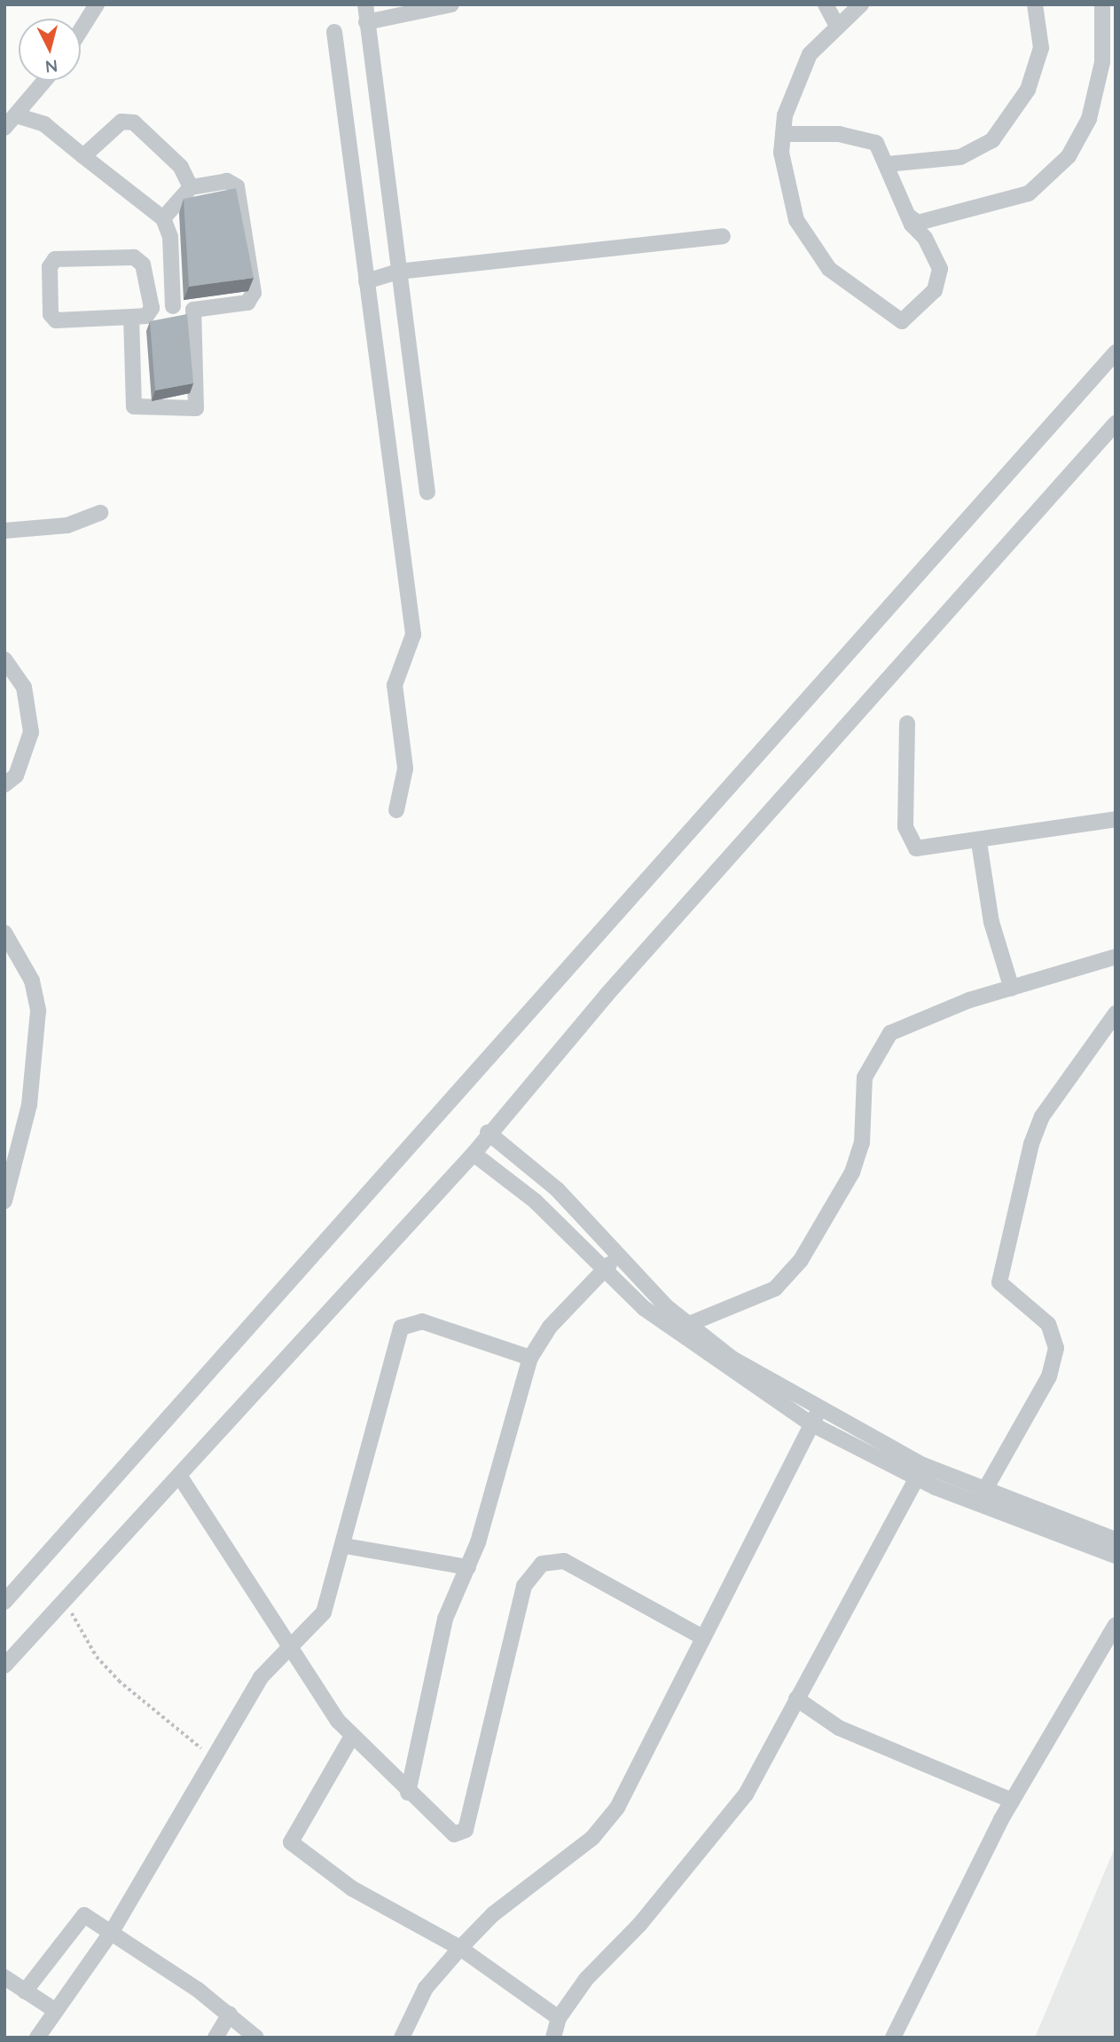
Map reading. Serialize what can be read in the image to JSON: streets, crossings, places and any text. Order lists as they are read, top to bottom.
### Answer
{
  "north": "bottom"
}
